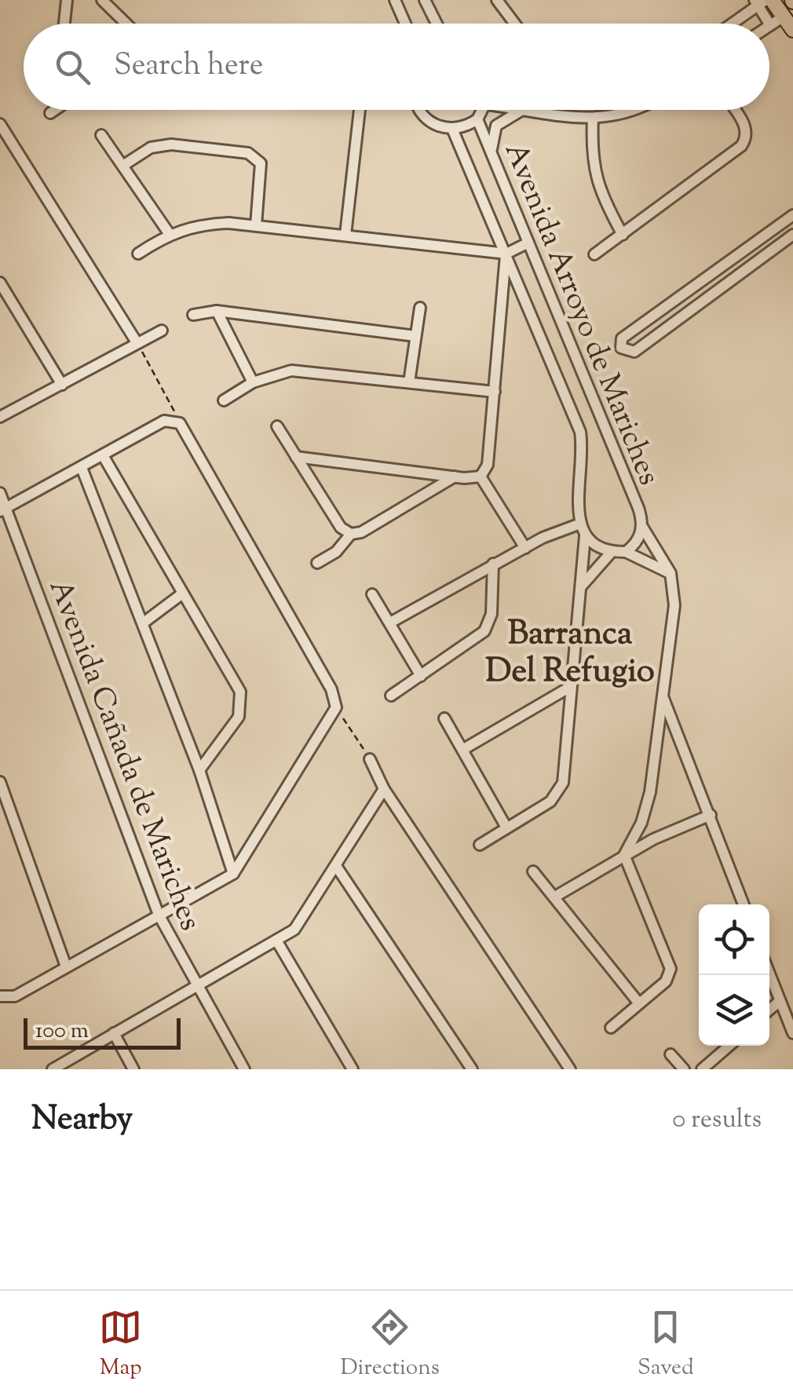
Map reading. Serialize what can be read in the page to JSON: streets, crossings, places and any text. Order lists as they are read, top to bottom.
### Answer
{
  "streets": {
    "street": ["Avenida Arroyo de Mariches", "Avenida Cañada de Mariches"]
  },
  "districts": ["Barranca Del Refugio"],
  "scale_bar": "100 m",
  "page": {
    "search": "Search here",
    "scale": "100 m",
    "heading": ["Nearby", "0 results"],
    "nav": ["Map", "Directions", "Saved"]
  }
}
